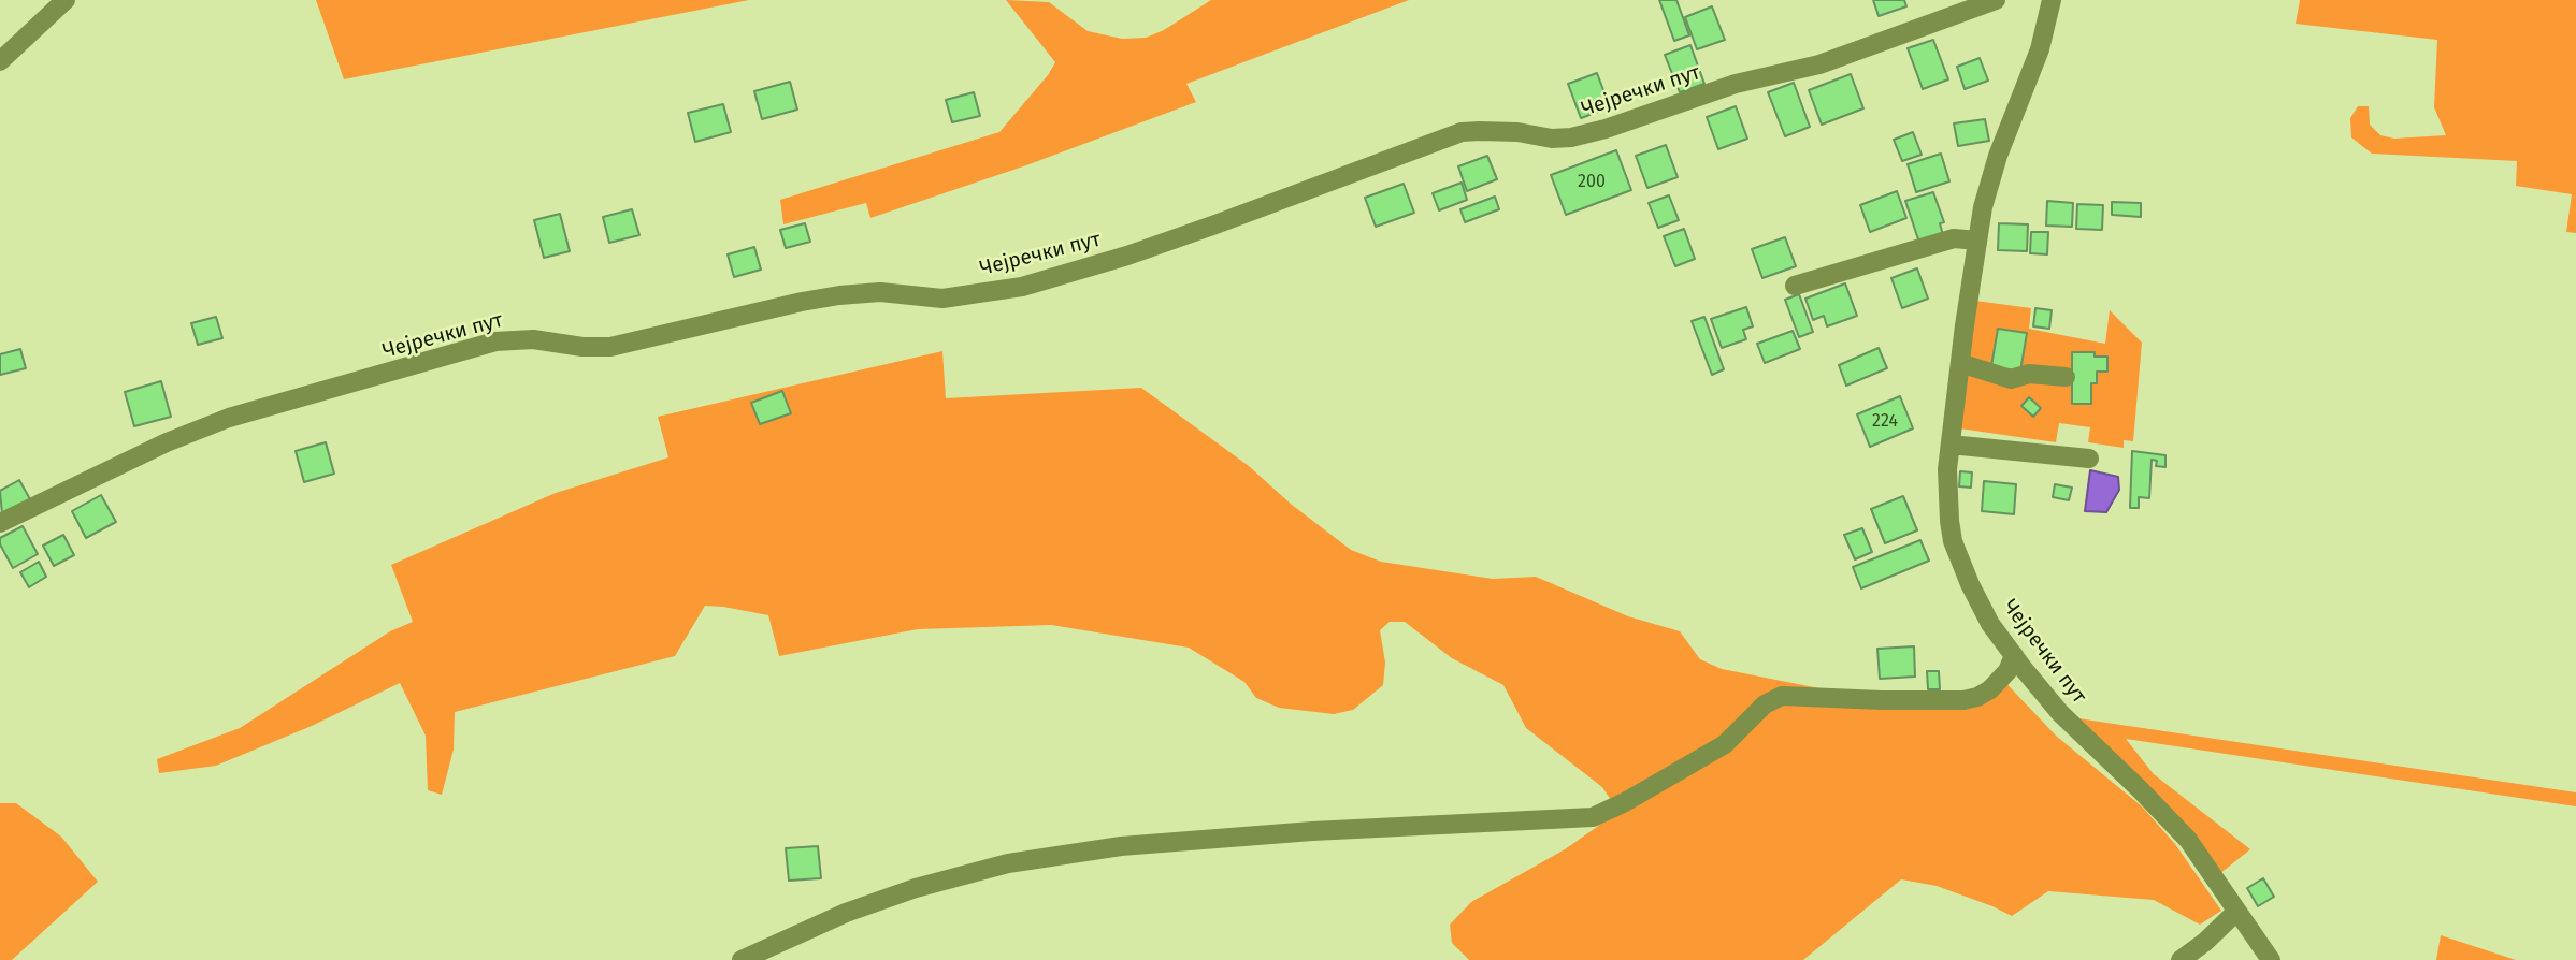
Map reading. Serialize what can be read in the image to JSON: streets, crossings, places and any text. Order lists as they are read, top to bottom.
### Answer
{
  "streets": {
    "street": ["Чејречки пут"]
  },
  "house_numbers": ["200", "224"]
}
